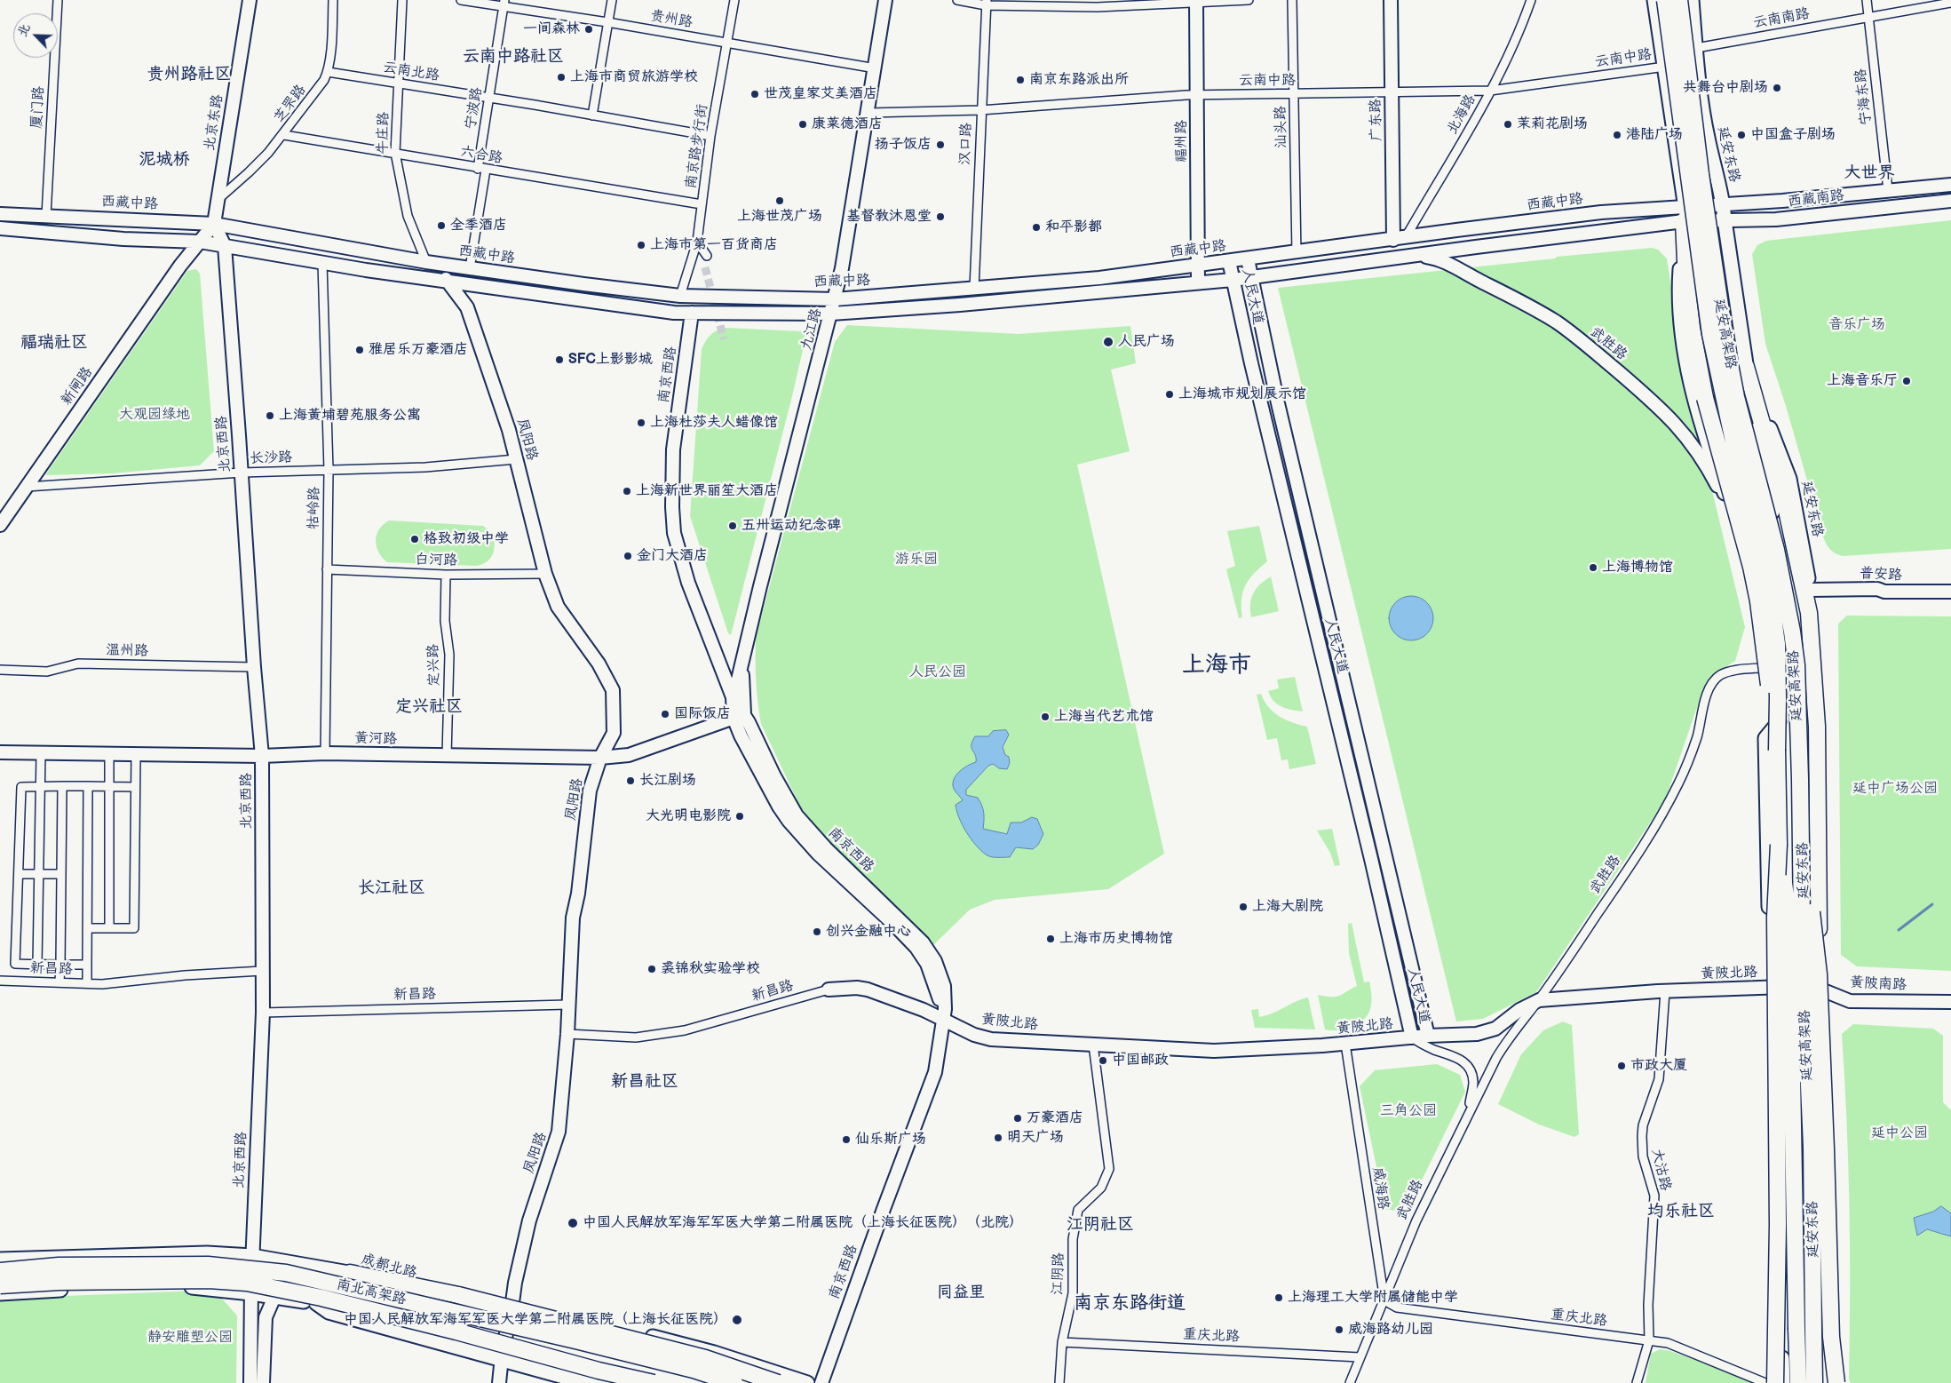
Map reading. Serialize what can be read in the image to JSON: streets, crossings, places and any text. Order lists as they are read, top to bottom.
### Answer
{
  "streets": {
    "highway": ["延安高架路", "南北高架路"],
    "main road": [
      "广东路",
      "北京东路",
      "福州路",
      "延安东路",
      "西藏南路",
      "西藏中路",
      "人民大道",
      "九江路",
      "武胜路",
      "南京西路",
      "新闸路",
      "凤阳路",
      "北京西路",
      "普安路",
      "黄河路",
      "黄陂北路",
      "黄陂南路",
      "成都北路"
    ],
    "street": [
      "云南南路",
      "贵州路",
      "云南中路",
      "云南北路",
      "宁海东路",
      "芝罘路",
      "厦门路",
      "宁波路",
      "北海路",
      "汕头路",
      "牛庄路",
      "汉口路",
      "南京路步行街",
      "六合路",
      "长沙路",
      "牯岭路",
      "白河路",
      "温州路",
      "定兴路",
      "新昌路",
      "大沽路",
      "威海路",
      "江阴路",
      "重庆北路"
    ]
  },
  "crossings": [
    ["云南南路", "宁海东路"],
    ["云南南路", "延安东路"],
    ["贵州路", "宁波路"],
    ["贵州路", "南京路步行街"],
    ["贵州路", "九江路"],
    ["云南中路", "北海路"],
    ["云南中路", "广东路"],
    ["云南中路", "汕头路"],
    ["云南中路", "福州路"],
    ["云南中路", "汉口路"],
    ["云南中路", "延安东路"],
    ["云南中路", "九江路"],
    ["云南北路", "芝罘路"],
    ["云南北路", "宁波路"],
    ["云南北路", "牛庄路"],
    ["云南北路", "南京路步行街"],
    ["宁海东路", "西藏南路"],
    ["芝罘路", "北京东路"],
    ["芝罘路", "六合路"],
    ["厦门路", "西藏中路"],
    ["宁波路", "六合路"],
    ["宁波路", "西藏中路"],
    ["北海路", "广东路"],
    ["北海路", "西藏中路"],
    ["广东路", "西藏中路"],
    ["北京东路", "西藏中路"],
    ["北京东路", "新闸路"],
    ["北京东路", "北京西路"],
    ["汕头路", "西藏中路"],
    ["牛庄路", "六合路"],
    ["牛庄路", "西藏中路"],
    ["牛庄路", "凤阳路"],
    ["福州路", "西藏中路"],
    ["汉口路", "西藏中路"],
    ["南京路步行街", "六合路"],
    ["南京路步行街", "西藏中路"],
    ["延安东路", "西藏南路"],
    ["延安东路", "西藏中路"],
    ["延安东路", "延安高架路"],
    ["延安东路", "武胜路"],
    ["延安东路", "普安路"],
    ["延安东路", "黄陂北路"],
    ["延安东路", "黄陂南路"],
    ["西藏南路", "西藏中路"],
    ["西藏中路", "人民大道"],
    ["西藏中路", "九江路"],
    ["西藏中路", "新闸路"],
    ["西藏中路", "凤阳路"],
    ["西藏中路", "北京西路"],
    ["人民大道", "武胜路"],
    ["人民大道", "黄陂北路"],
    ["九江路", "南京西路"],
    ["九江路", "黄河路"],
    ["武胜路", "黄陂北路"],
    ["武胜路", "威海路"],
    ["武胜路", "重庆北路"],
    ["南京西路", "黄河路"],
    ["南京西路", "黄陂北路"],
    ["新闸路", "北京西路"],
    ["新闸路", "长沙路"],
    ["凤阳路", "长沙路"],
    ["凤阳路", "白河路"],
    ["凤阳路", "黄河路"],
    ["凤阳路", "新昌路"],
    ["凤阳路", "成都北路"],
    ["北京西路", "长沙路"],
    ["北京西路", "温州路"],
    ["北京西路", "黄河路"],
    ["北京西路", "新昌路"],
    ["北京西路", "成都北路"],
    ["长沙路", "牯岭路"],
    ["牯岭路", "白河路"],
    ["牯岭路", "黄河路"],
    ["白河路", "定兴路"],
    ["定兴路", "黄河路"],
    ["新昌路", "黄陂北路"],
    ["黄陂北路", "黄陂南路"],
    ["黄陂北路", "大沽路"],
    ["黄陂北路", "威海路"],
    ["黄陂北路", "江阴路"],
    ["大沽路", "重庆北路"],
    ["威海路", "重庆北路"],
    ["江阴路", "重庆北路"]
  ],
  "districts": [
    "云南中路社区",
    "贵州路社区",
    "泥城桥",
    "大世界",
    "福瑞社区",
    "上海市",
    "定兴社区",
    "长江社区",
    "新昌社区",
    "均乐社区",
    "江阴社区",
    "同益里",
    "南京东路街道"
  ],
  "parks": [
    "音乐广场",
    "大观园绿地",
    "游乐园",
    "人民公园",
    "延中广场公园",
    "三角公园",
    "延中公园",
    "静安雕塑公园"
  ],
  "places": [
    "一间森林",
    "上海市商贸旅游学校",
    "南京东路派出所",
    "共舞台中剧场",
    "世茂皇家艾美酒店",
    "康莱德酒店",
    "茉莉花剧场",
    "港陆广场",
    "中国盒子剧场",
    "扬子饭店",
    "上海世茂广场",
    "基督教沐恩堂",
    "全季酒店",
    "和平影都",
    "上海市第一百货商店",
    "人民广场",
    "雅居乐万豪酒店",
    "SFC上影影城",
    "上海音乐厅",
    "上海城市规划展示馆",
    "上海黄埔碧苑服务公寓",
    "上海杜莎夫人蜡像馆",
    "上海新世界丽笙大酒店",
    "五卅运动纪念碑",
    "格致初级中学",
    "金门大酒店",
    "上海博物馆",
    "国际饭店",
    "上海当代艺术馆",
    "长江剧场",
    "大光明电影院",
    "上海大剧院",
    "创兴金融中心",
    "上海市历史博物馆",
    "裘锦秋实验学校",
    "中国邮政",
    "市政大厦",
    "万豪酒店",
    "明天广场",
    "仙乐斯广场",
    "中国人民解放军海军军医大学第二附属医院（上海长征医院）（北院）",
    "上海理工大学附属储能中学",
    "中国人民解放军海军军医大学第二附属医院（上海长征医院）",
    "威海路幼儿园"
  ],
  "north": "top left"
}
